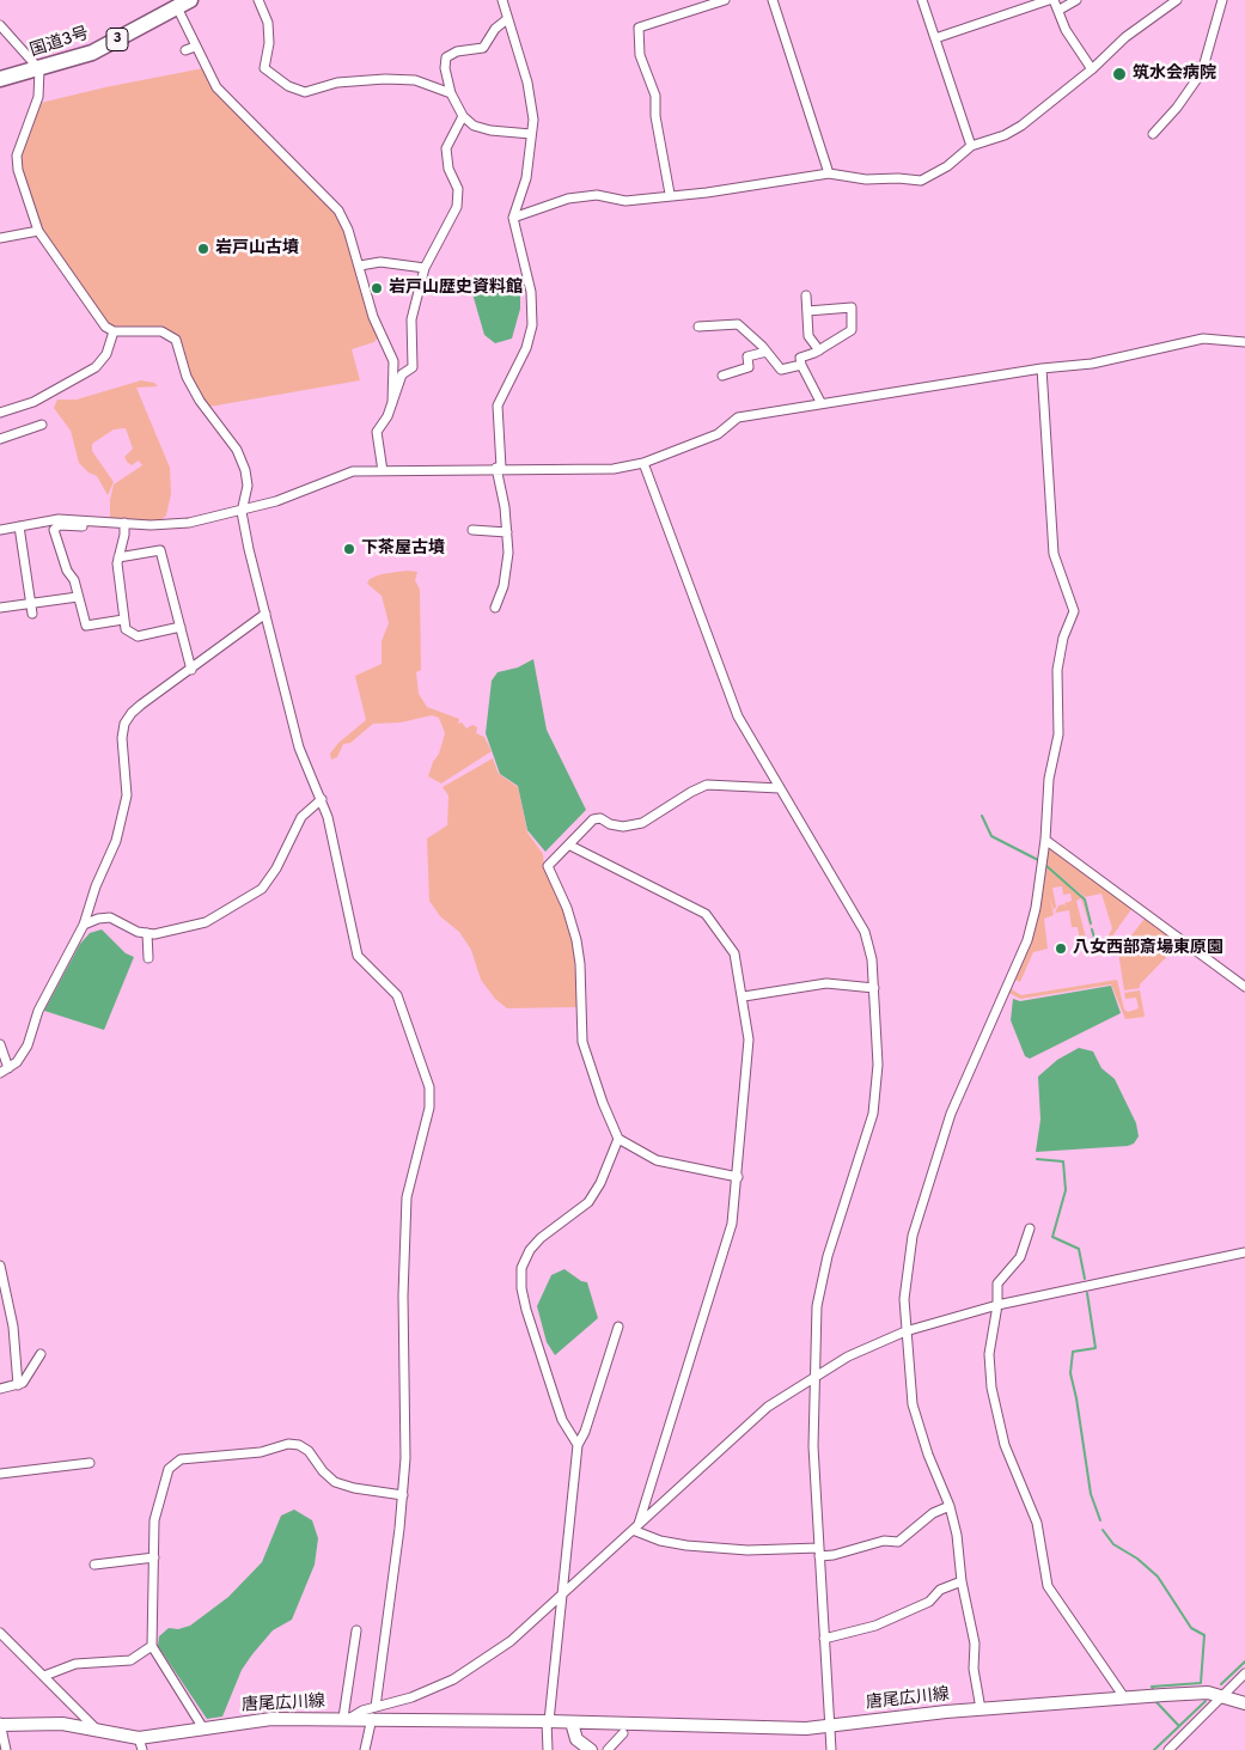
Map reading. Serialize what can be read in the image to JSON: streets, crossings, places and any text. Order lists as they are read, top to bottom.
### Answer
{
  "streets": {
    "highway": ["3", "国道3号"],
    "main road": ["唐尾広川線"]
  },
  "places": [
    "筑水会病院",
    "岩戸山古墳",
    "岩戸山歴史資料館",
    "下茶屋古墳",
    "八女西部斎場東原園"
  ]
}
